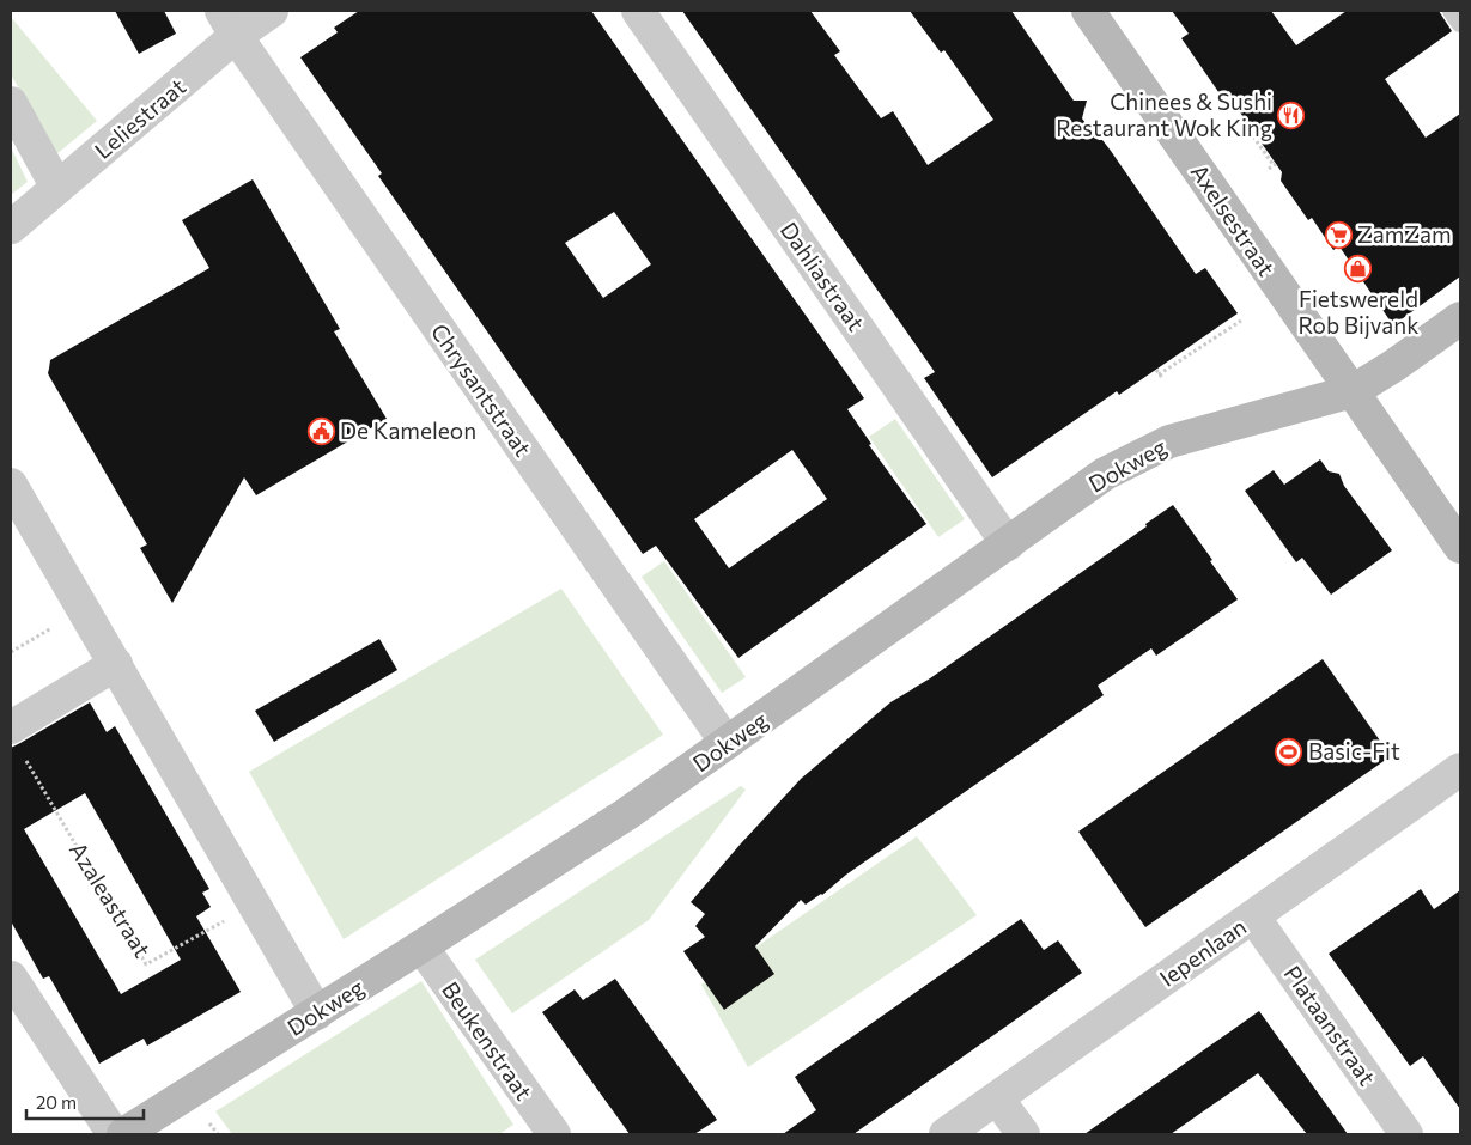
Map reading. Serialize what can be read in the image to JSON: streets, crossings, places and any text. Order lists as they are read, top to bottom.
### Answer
{
  "streets": {
    "street": [
      "Leliestraat",
      "Axelsestraat",
      "Dahliastraat",
      "Chrysantstraat",
      "Dokweg",
      "Iepenlaan",
      "Plataanstraat",
      "Beukenstraat"
    ],
    "path": ["Azaleastraat"]
  },
  "crossings": [
    ["Leliestraat", "Chrysantstraat"],
    ["Axelsestraat", "Dokweg"],
    ["Dahliastraat", "Dokweg"],
    ["Chrysantstraat", "Dokweg"],
    ["Dokweg", "Beukenstraat"],
    ["Iepenlaan", "Plataanstraat"]
  ],
  "places": {
    "restaurant": ["Chinees & Sushi Restaurant Wok King"],
    "supermarket": ["ZamZam"],
    "shop": ["Fietswereld Rob Bijvank"],
    "public building": ["De Kameleon"],
    "sports": ["Basic-Fit"]
  },
  "scale_bar": "20 m"
}
